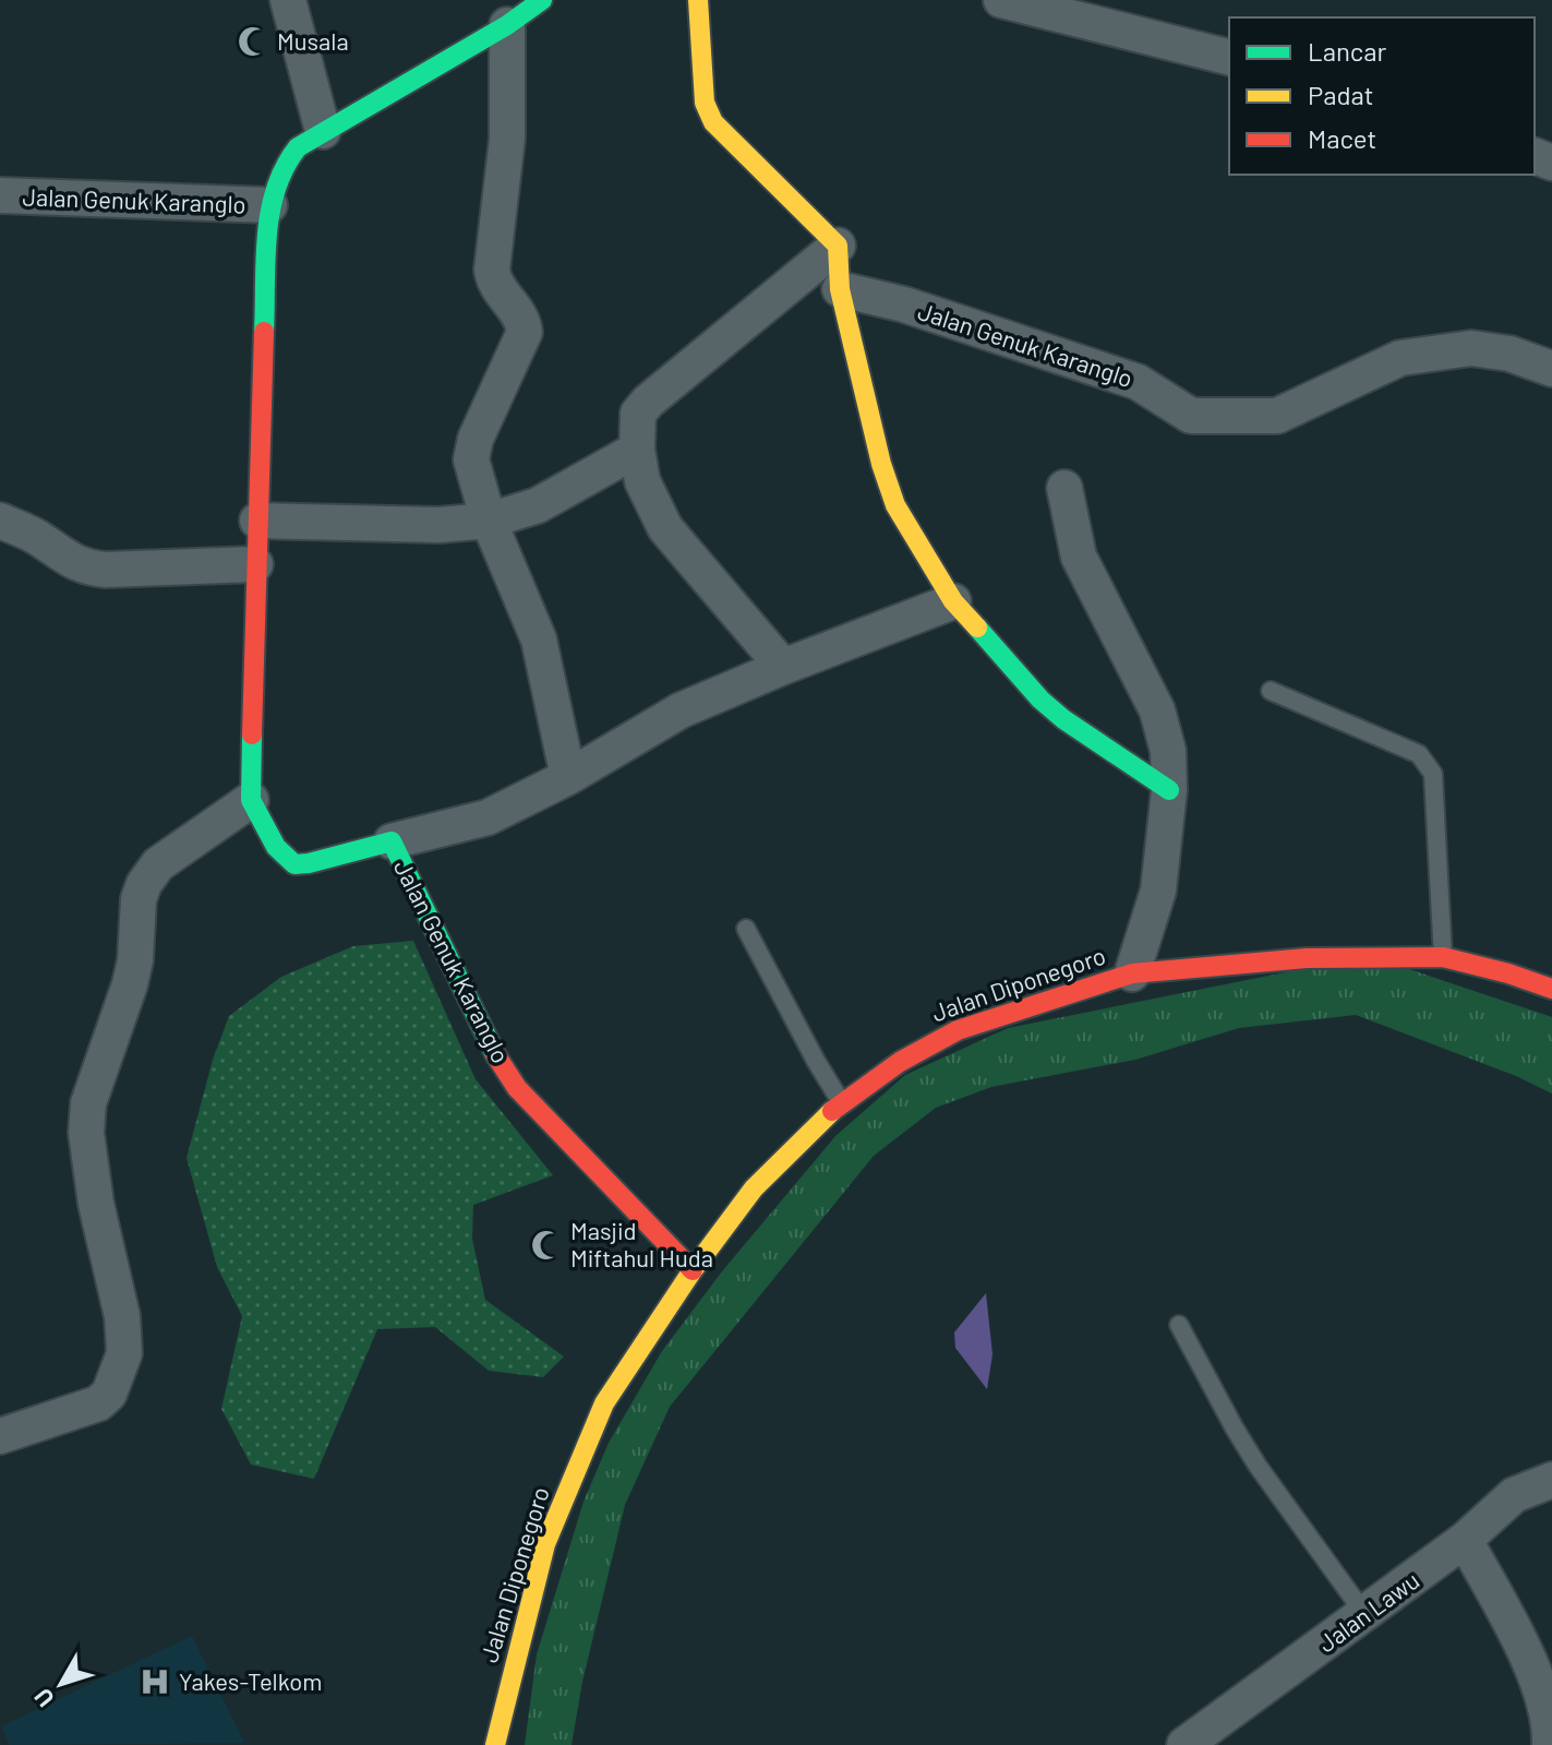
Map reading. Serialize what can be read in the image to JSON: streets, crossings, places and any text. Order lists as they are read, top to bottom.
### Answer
{
  "streets": {
    "street": ["Jalan Genuk Karanglo", "Jalan Diponegoro", "Jalan Lawu"]
  },
  "crossings": [
    ["Jalan Genuk Karanglo", "Jalan Diponegoro"]
  ],
  "places": {
    "mosque": ["Musala", "Masjid Miftahul Huda"],
    "hospital": ["Yakes-Telkom"]
  },
  "legend": ["Lancar", "Padat", "Macet"],
  "north": "bottom left"
}
